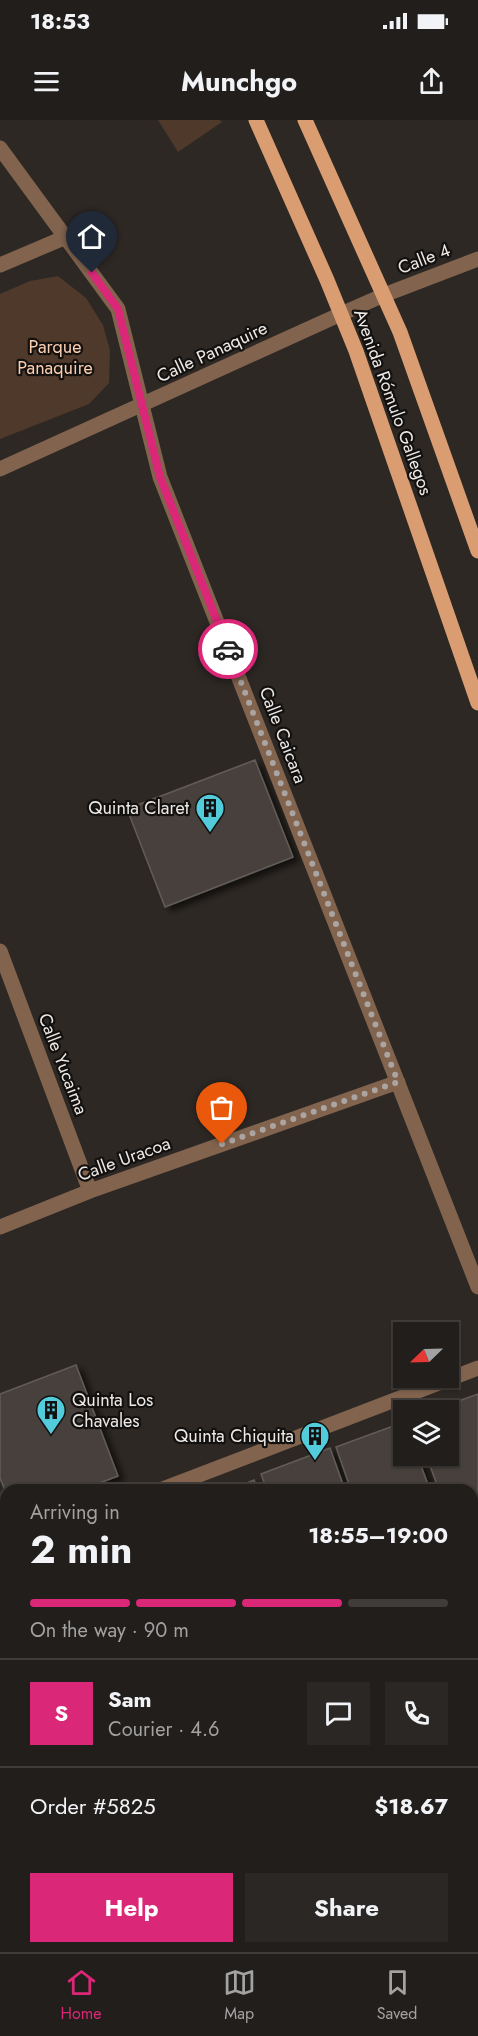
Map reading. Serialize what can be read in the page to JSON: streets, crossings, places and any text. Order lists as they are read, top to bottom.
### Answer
{
  "streets": {
    "main road": ["Avenida Rómulo Gallegos"],
    "street": [
      "Calle 4",
      "Calle Panaquire",
      "Calle Caicara",
      "Calle Yucaima",
      "Calle Uracoa"
    ]
  },
  "crossings": [
    ["Calle 4", "Calle Panaquire"],
    ["Calle 4", "Avenida Rómulo Gallegos"],
    ["Calle Panaquire", "Avenida Rómulo Gallegos"],
    ["Calle Panaquire", "Calle Caicara"],
    ["Calle Caicara", "Calle Uracoa"],
    ["Calle Yucaima", "Calle Uracoa"]
  ],
  "parks": ["Parque Panaquire"],
  "places": {
    "building": ["Quinta Claret", "Quinta Los Chavales", "Quinta Chiquita"]
  },
  "north": "bottom left",
  "page": {
    "status": "18:53",
    "header": "Munchgo",
    "heading": ["2 min", "Arriving in", "18:55–19:00"],
    "panel": [
      "Sam",
      "Courier · 4.6",
      "Order #5825",
      "$18.67"
    ],
    "bar": "On the way · 90 m",
    "round": "S",
    "buttons": ["Help", "Share"],
    "tabs": ["Home", "Map", "Saved"]
  }
}
